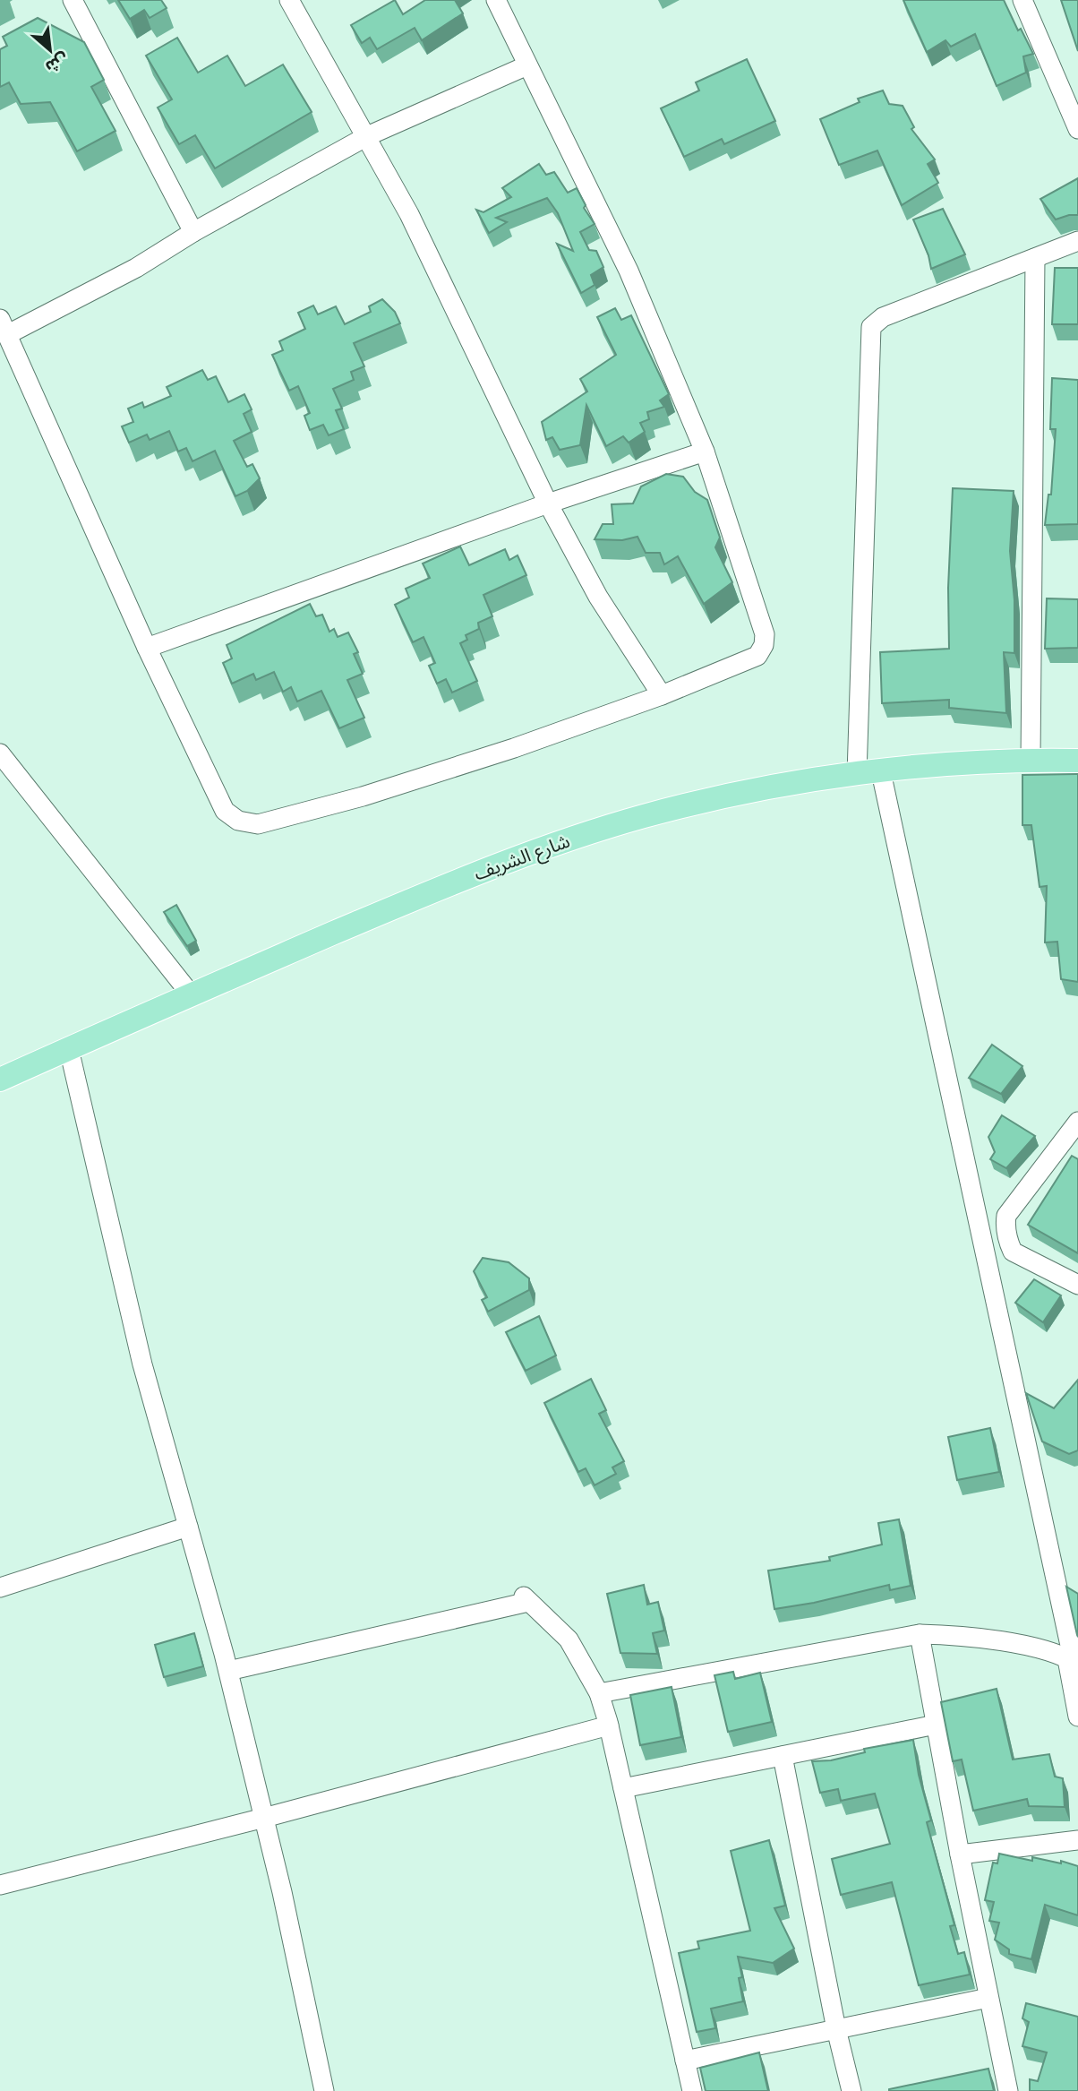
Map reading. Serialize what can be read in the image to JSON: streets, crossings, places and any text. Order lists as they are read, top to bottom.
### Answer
{
  "streets": {
    "main road": ["شارع الشريف"]
  },
  "north": "bottom right"
}
